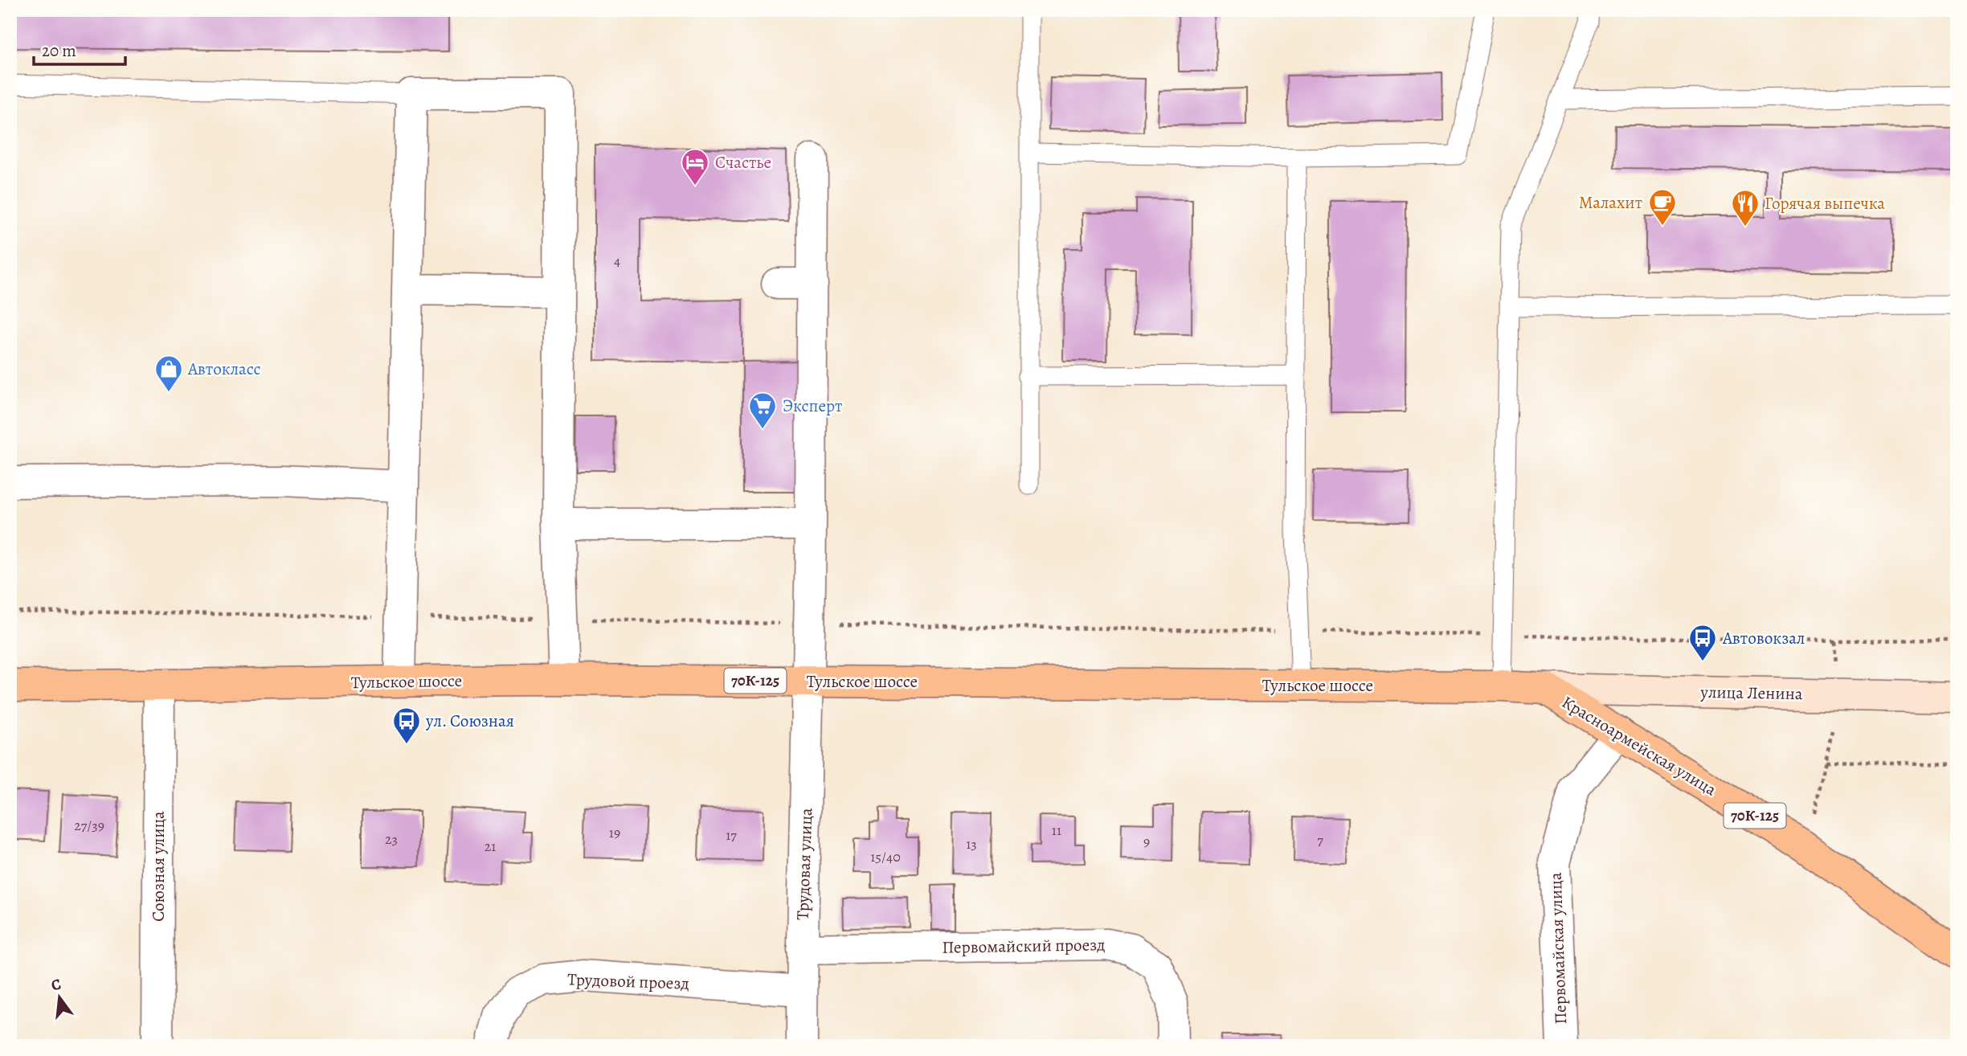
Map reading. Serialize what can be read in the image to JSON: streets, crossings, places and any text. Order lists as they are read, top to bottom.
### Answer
{
  "streets": {
    "main road": [
      "70К-125",
      "Тульское шоссе",
      "улица Ленина",
      "Красноармейская улица"
    ],
    "street": [
      "Трудовая улица",
      "Союзная улица",
      "Первомайский проезд",
      "Первомайская улица",
      "Трудовой проезд"
    ]
  },
  "crossings": [
    ["Тульское шоссе", "улица Ленина"],
    ["Тульское шоссе", "Красноармейская улица"],
    ["Тульское шоссе", "Трудовая улица"],
    ["Тульское шоссе", "Союзная улица"],
    ["улица Ленина", "Красноармейская улица"],
    ["Красноармейская улица", "Первомайская улица"],
    ["Трудовая улица", "Первомайский проезд"],
    ["Трудовая улица", "Трудовой проезд"]
  ],
  "places": {
    "hotel": ["Счастье"],
    "cafe": ["Малахит"],
    "restaurant": ["Горячая выпечка"],
    "shop": ["Автокласс"],
    "supermarket": ["Эксперт"],
    "bus stop": ["Автовокзал", "ул. Союзная"]
  },
  "house_numbers": [
    "4",
    "27/39",
    "11",
    "19",
    "17",
    "23",
    "7",
    "9",
    "13",
    "21",
    "15/40"
  ],
  "scale_bar": "20 m",
  "north": "top"
}
